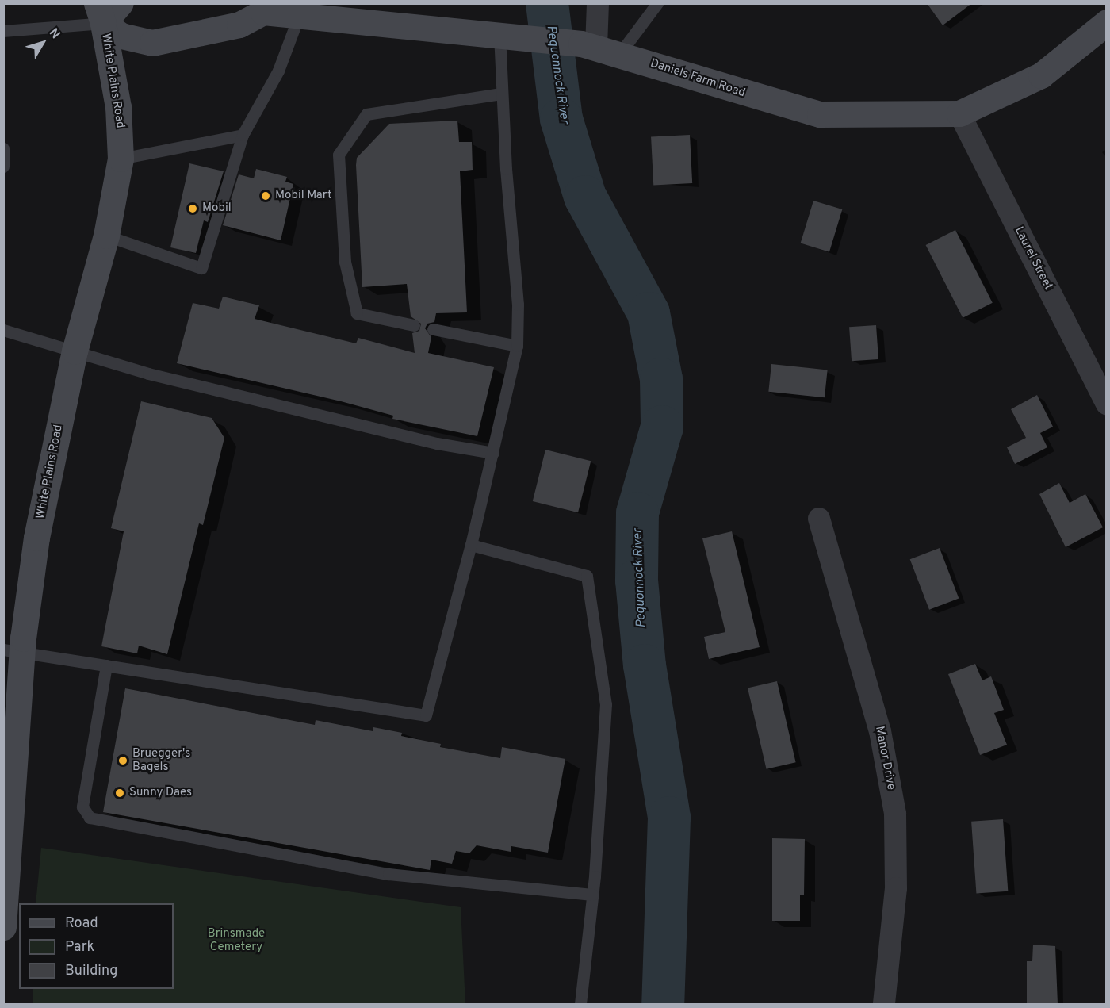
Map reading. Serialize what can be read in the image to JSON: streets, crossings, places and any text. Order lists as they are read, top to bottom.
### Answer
{
  "streets": {
    "main road": ["Daniels Farm Road", "White Plains Road"],
    "street": ["Laurel Street", "Manor Drive"]
  },
  "crossings": [
    ["Daniels Farm Road", "White Plains Road"],
    ["Daniels Farm Road", "Laurel Street"]
  ],
  "water": ["Pequonnock River"],
  "parks": ["Brinsmade Cemetery"],
  "places": [
    "Mobil Mart",
    "Mobil",
    "Bruegger's Bagels",
    "Sunny Daes"
  ],
  "legend": ["Road", "Park", "Building"],
  "north": "top right"
}
